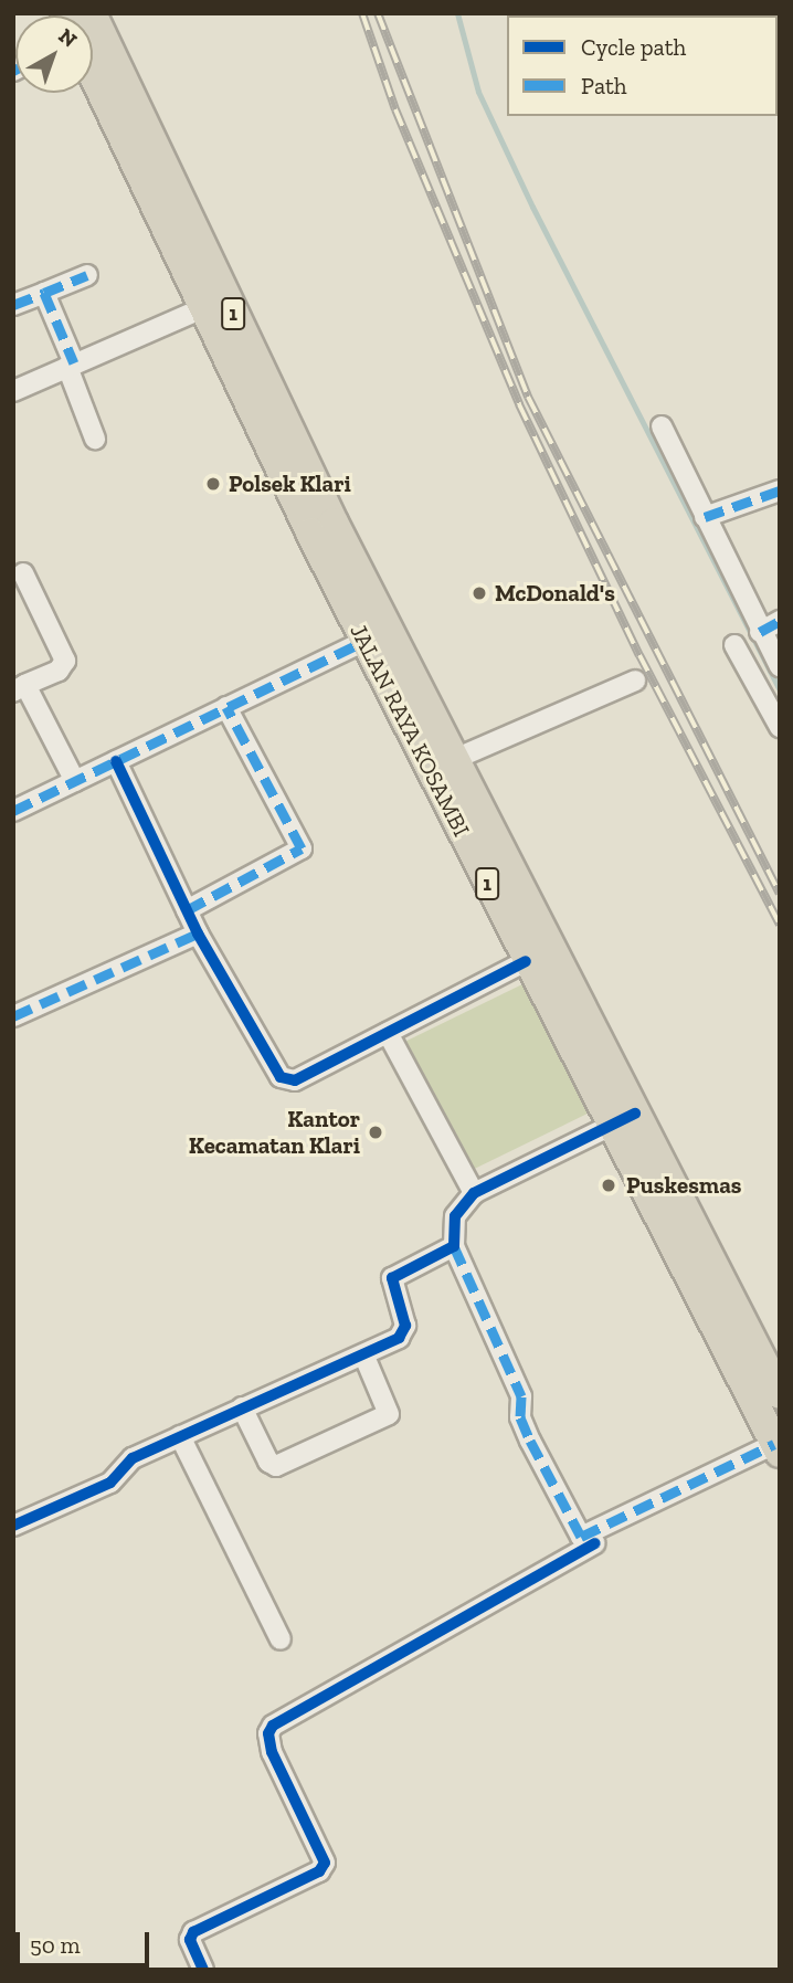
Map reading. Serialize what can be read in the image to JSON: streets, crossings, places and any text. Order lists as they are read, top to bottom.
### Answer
{
  "streets": {
    "highway": ["1", "JALAN RAYA KOSAMBI"]
  },
  "places": [
    "Polsek Klari",
    "McDonald's",
    "Kantor Kecamatan Klari",
    "Puskesmas"
  ],
  "legend": ["Cycle path", "Path"],
  "scale_bar": "50 m",
  "north": "top right"
}
